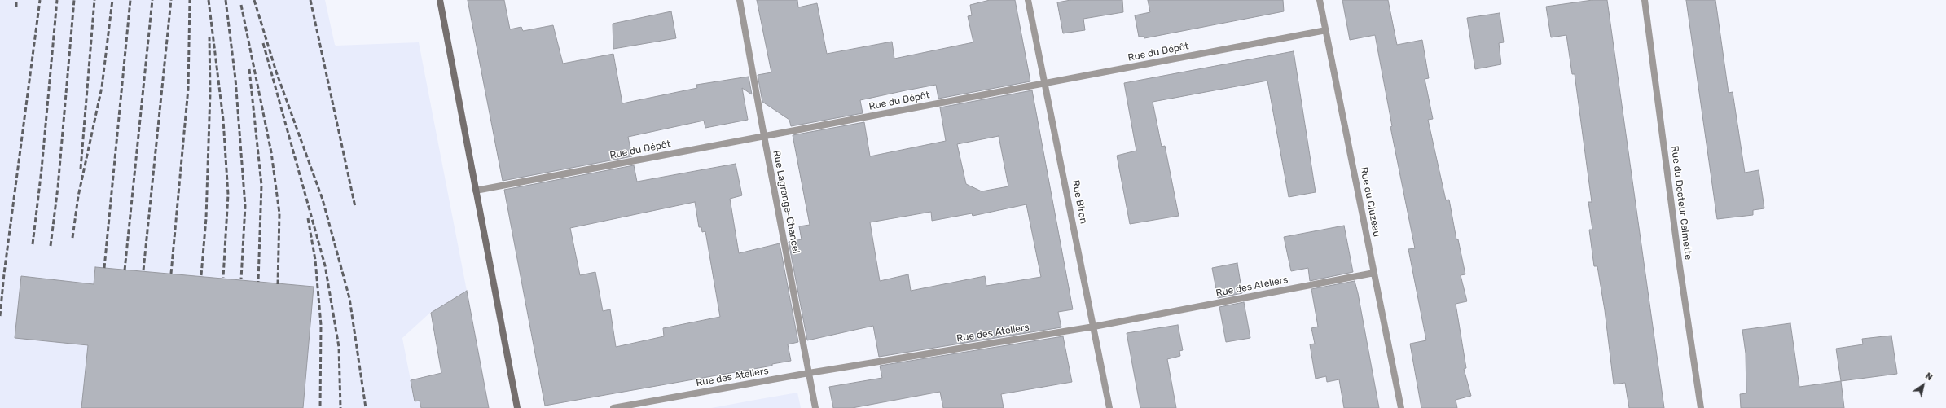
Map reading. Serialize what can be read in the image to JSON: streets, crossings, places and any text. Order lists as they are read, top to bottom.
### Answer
{
  "streets": {
    "street": [
      "Rue du Dépôt",
      "Rue Lagrange-Chancel",
      "Rue Biron",
      "Rue du Cluzeau",
      "Rue du Docteur Calmette",
      "Rue des Ateliers"
    ]
  },
  "crossings": [
    ["Rue du Dépôt", "Rue Lagrange-Chancel"],
    ["Rue du Dépôt", "Rue Biron"],
    ["Rue du Dépôt", "Rue du Cluzeau"],
    ["Rue Lagrange-Chancel", "Rue des Ateliers"],
    ["Rue Biron", "Rue des Ateliers"],
    ["Rue du Cluzeau", "Rue des Ateliers"]
  ],
  "north": "top right"
}
